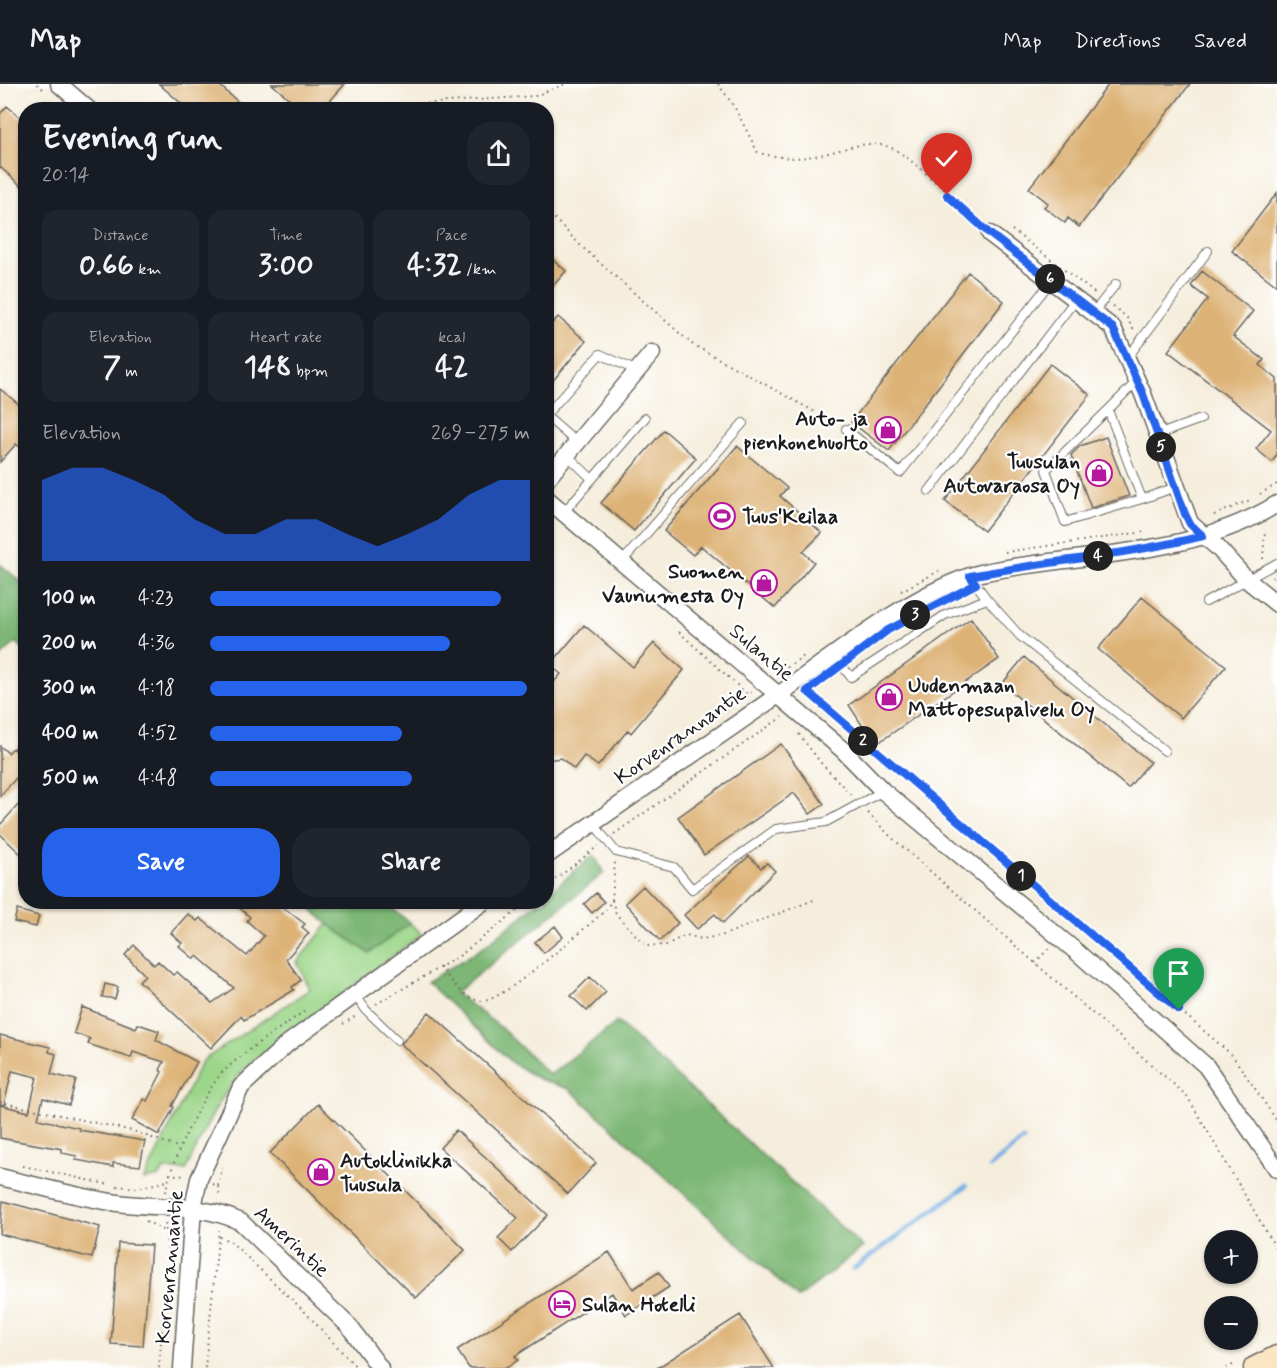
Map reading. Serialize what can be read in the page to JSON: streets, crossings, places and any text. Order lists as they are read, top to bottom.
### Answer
{
  "streets": {
    "street": ["Sulantie", "Korvenrannantie", "Amerintie"]
  },
  "crossings": [
    ["Sulantie", "Korvenrannantie"],
    ["Korvenrannantie", "Amerintie"]
  ],
  "places": {
    "shop": [
      "Auto- ja pienkonehuolto",
      "Tuusulan Autovaraosa Oy",
      "Suomen Vaunumesta Oy",
      "Uudenmaan Mattopesupalvelu Oy",
      "Autoklinikka Tuusula"
    ],
    "sports": ["Tuus'Keilaa"],
    "hotel": ["Sulan Hotelli"]
  },
  "page": {
    "header": "Map",
    "nav": ["Map", "Directions", "Saved"],
    "heading": ["Evening run", "20:14"],
    "stats": [
      ["Distance", "0.66 km"],
      ["Time", "3:00"],
      ["Pace", "4:32 /km"],
      ["Elevation", "7 m"],
      ["Heart rate", "148 bpm"],
      ["kcal", "42"]
    ],
    "pins": [
      "6",
      "5",
      "4",
      "3",
      "2",
      "1"
    ],
    "chart": ["Elevation", "269–275 m"],
    "list": [
      {
        "name": "100 m",
        "note": "4:23"
      },
      {
        "name": "200 m",
        "note": "4:36"
      },
      {
        "name": "300 m",
        "note": "4:18"
      },
      {
        "name": "400 m",
        "note": "4:52"
      },
      {
        "name": "500 m",
        "note": "4:48"
      }
    ],
    "buttons": ["Save", "Share"],
    "map_buttons": ["+", "−"]
  }
}
